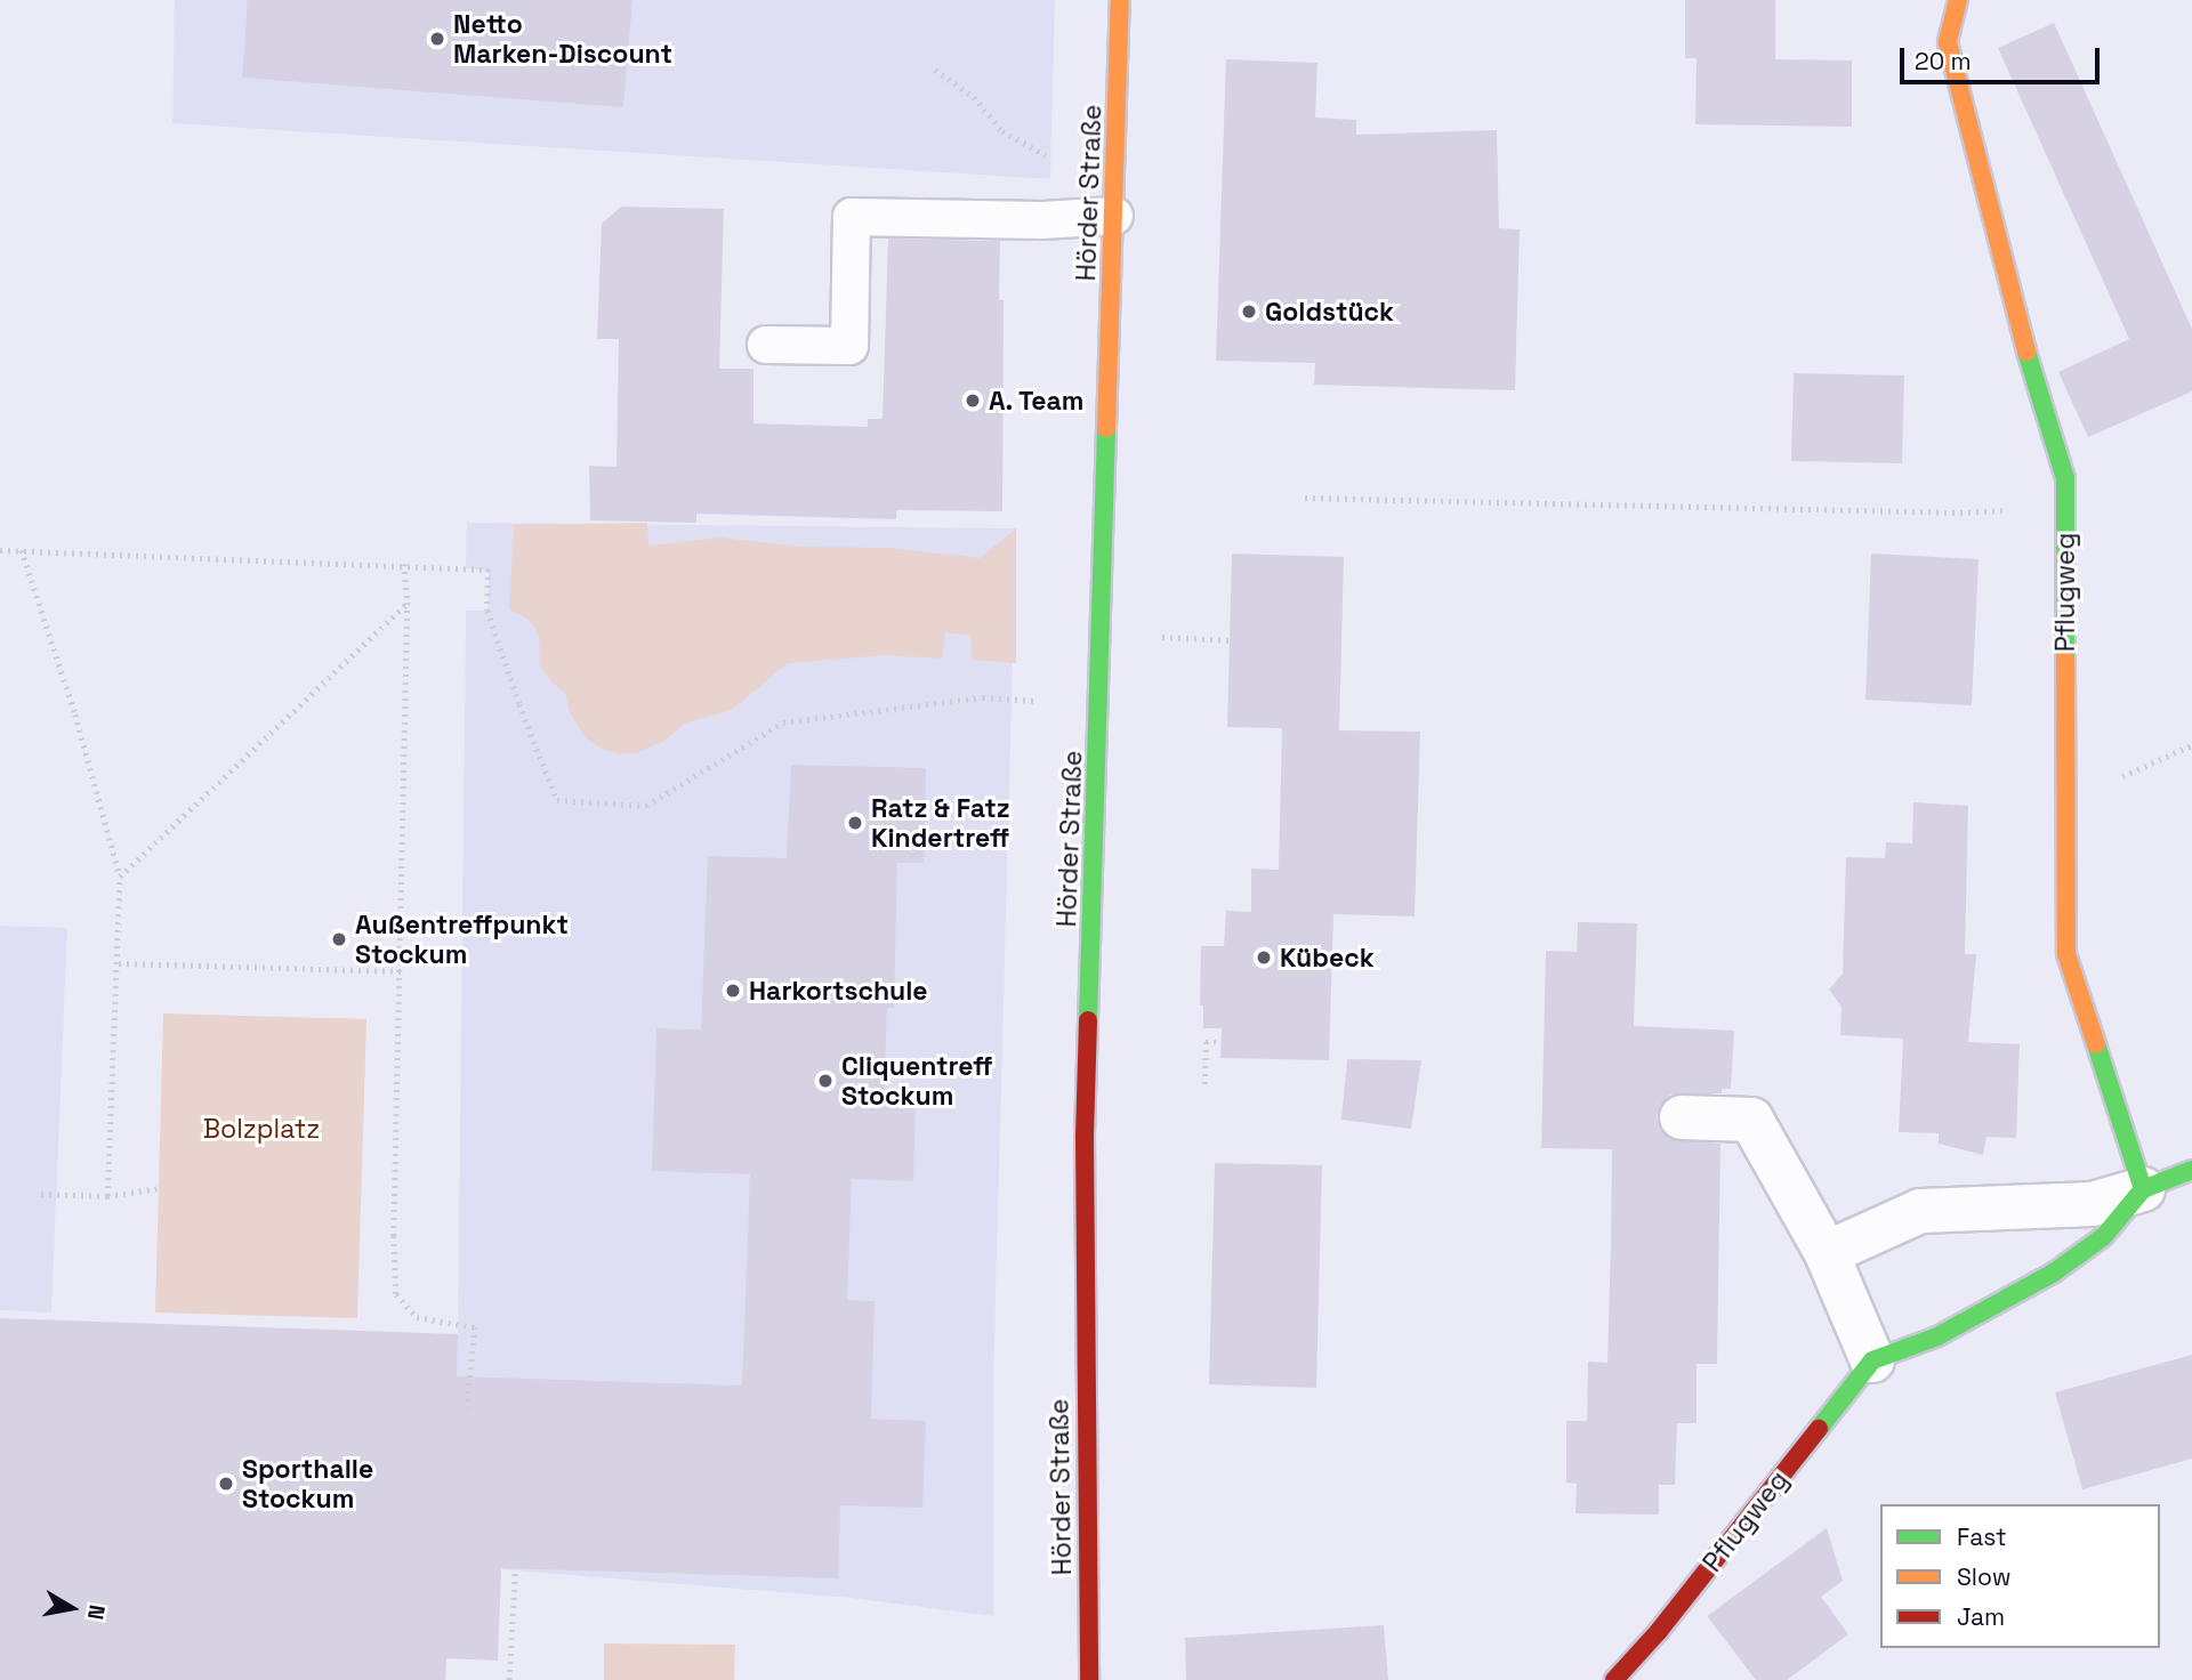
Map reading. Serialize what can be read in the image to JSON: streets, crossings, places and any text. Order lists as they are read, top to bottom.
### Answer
{
  "streets": {
    "street": ["Hörder Straße", "Pflugweg"]
  },
  "parks": ["Bolzplatz"],
  "places": [
    "Netto Marken-Discount",
    "Goldstück",
    "A. Team",
    "Ratz & Fatz Kindertreff",
    "Außentreffpunkt Stockum",
    "Kübeck",
    "Harkortschule",
    "Cliquentreff Stockum",
    "Sporthalle Stockum"
  ],
  "legend": ["Fast", "Slow", "Jam"],
  "scale_bar": "20 m",
  "north": "right"
}
